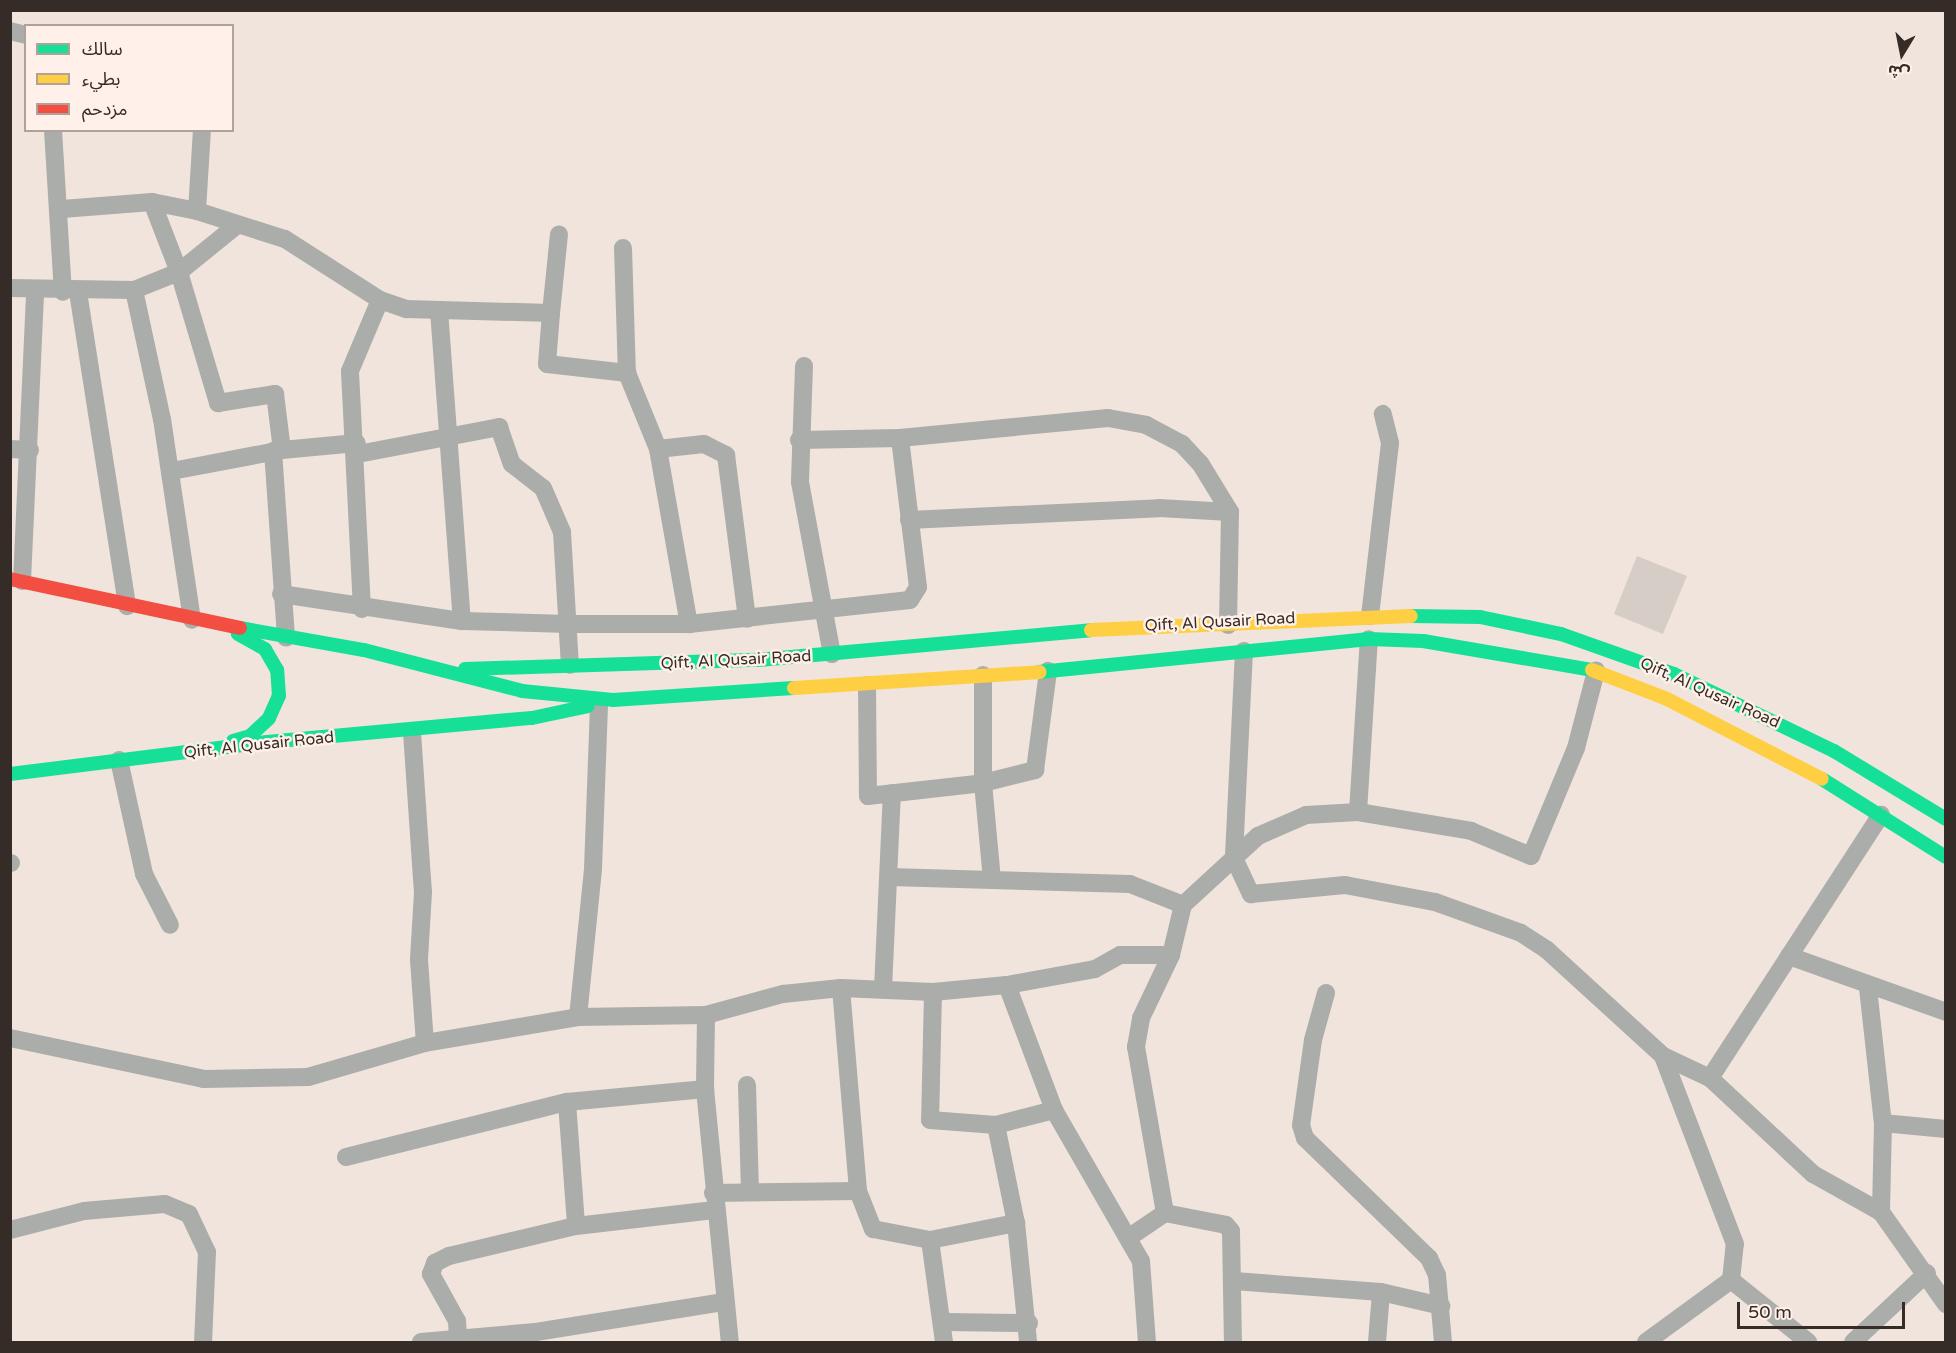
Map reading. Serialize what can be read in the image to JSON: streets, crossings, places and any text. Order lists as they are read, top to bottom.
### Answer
{
  "streets": {
    "main road": ["Qift, Al Qusair Road"]
  },
  "legend": ["سالك", "بطيء", "مزدحم"],
  "scale_bar": "50 m",
  "north": "bottom"
}
